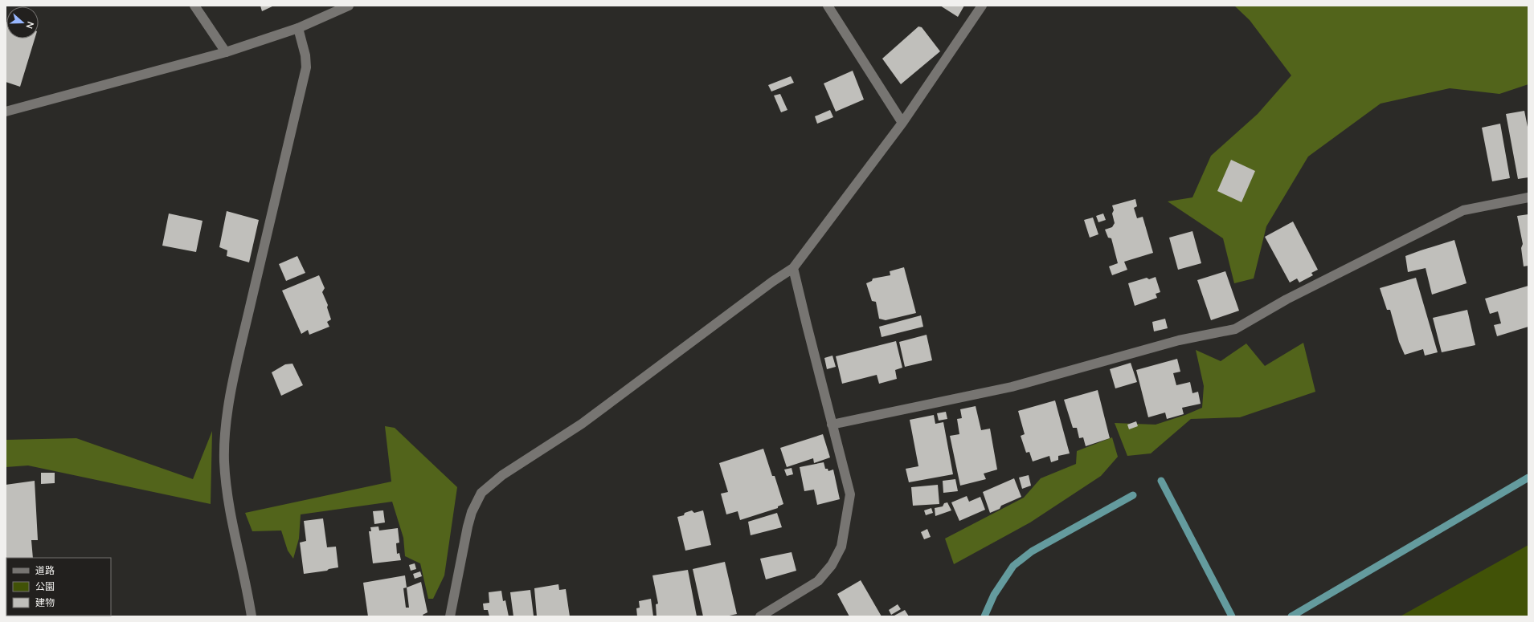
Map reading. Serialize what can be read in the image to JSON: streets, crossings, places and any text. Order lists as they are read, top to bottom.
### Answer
{
  "legend": ["道路", "公園", "建物"],
  "north": "right"
}
